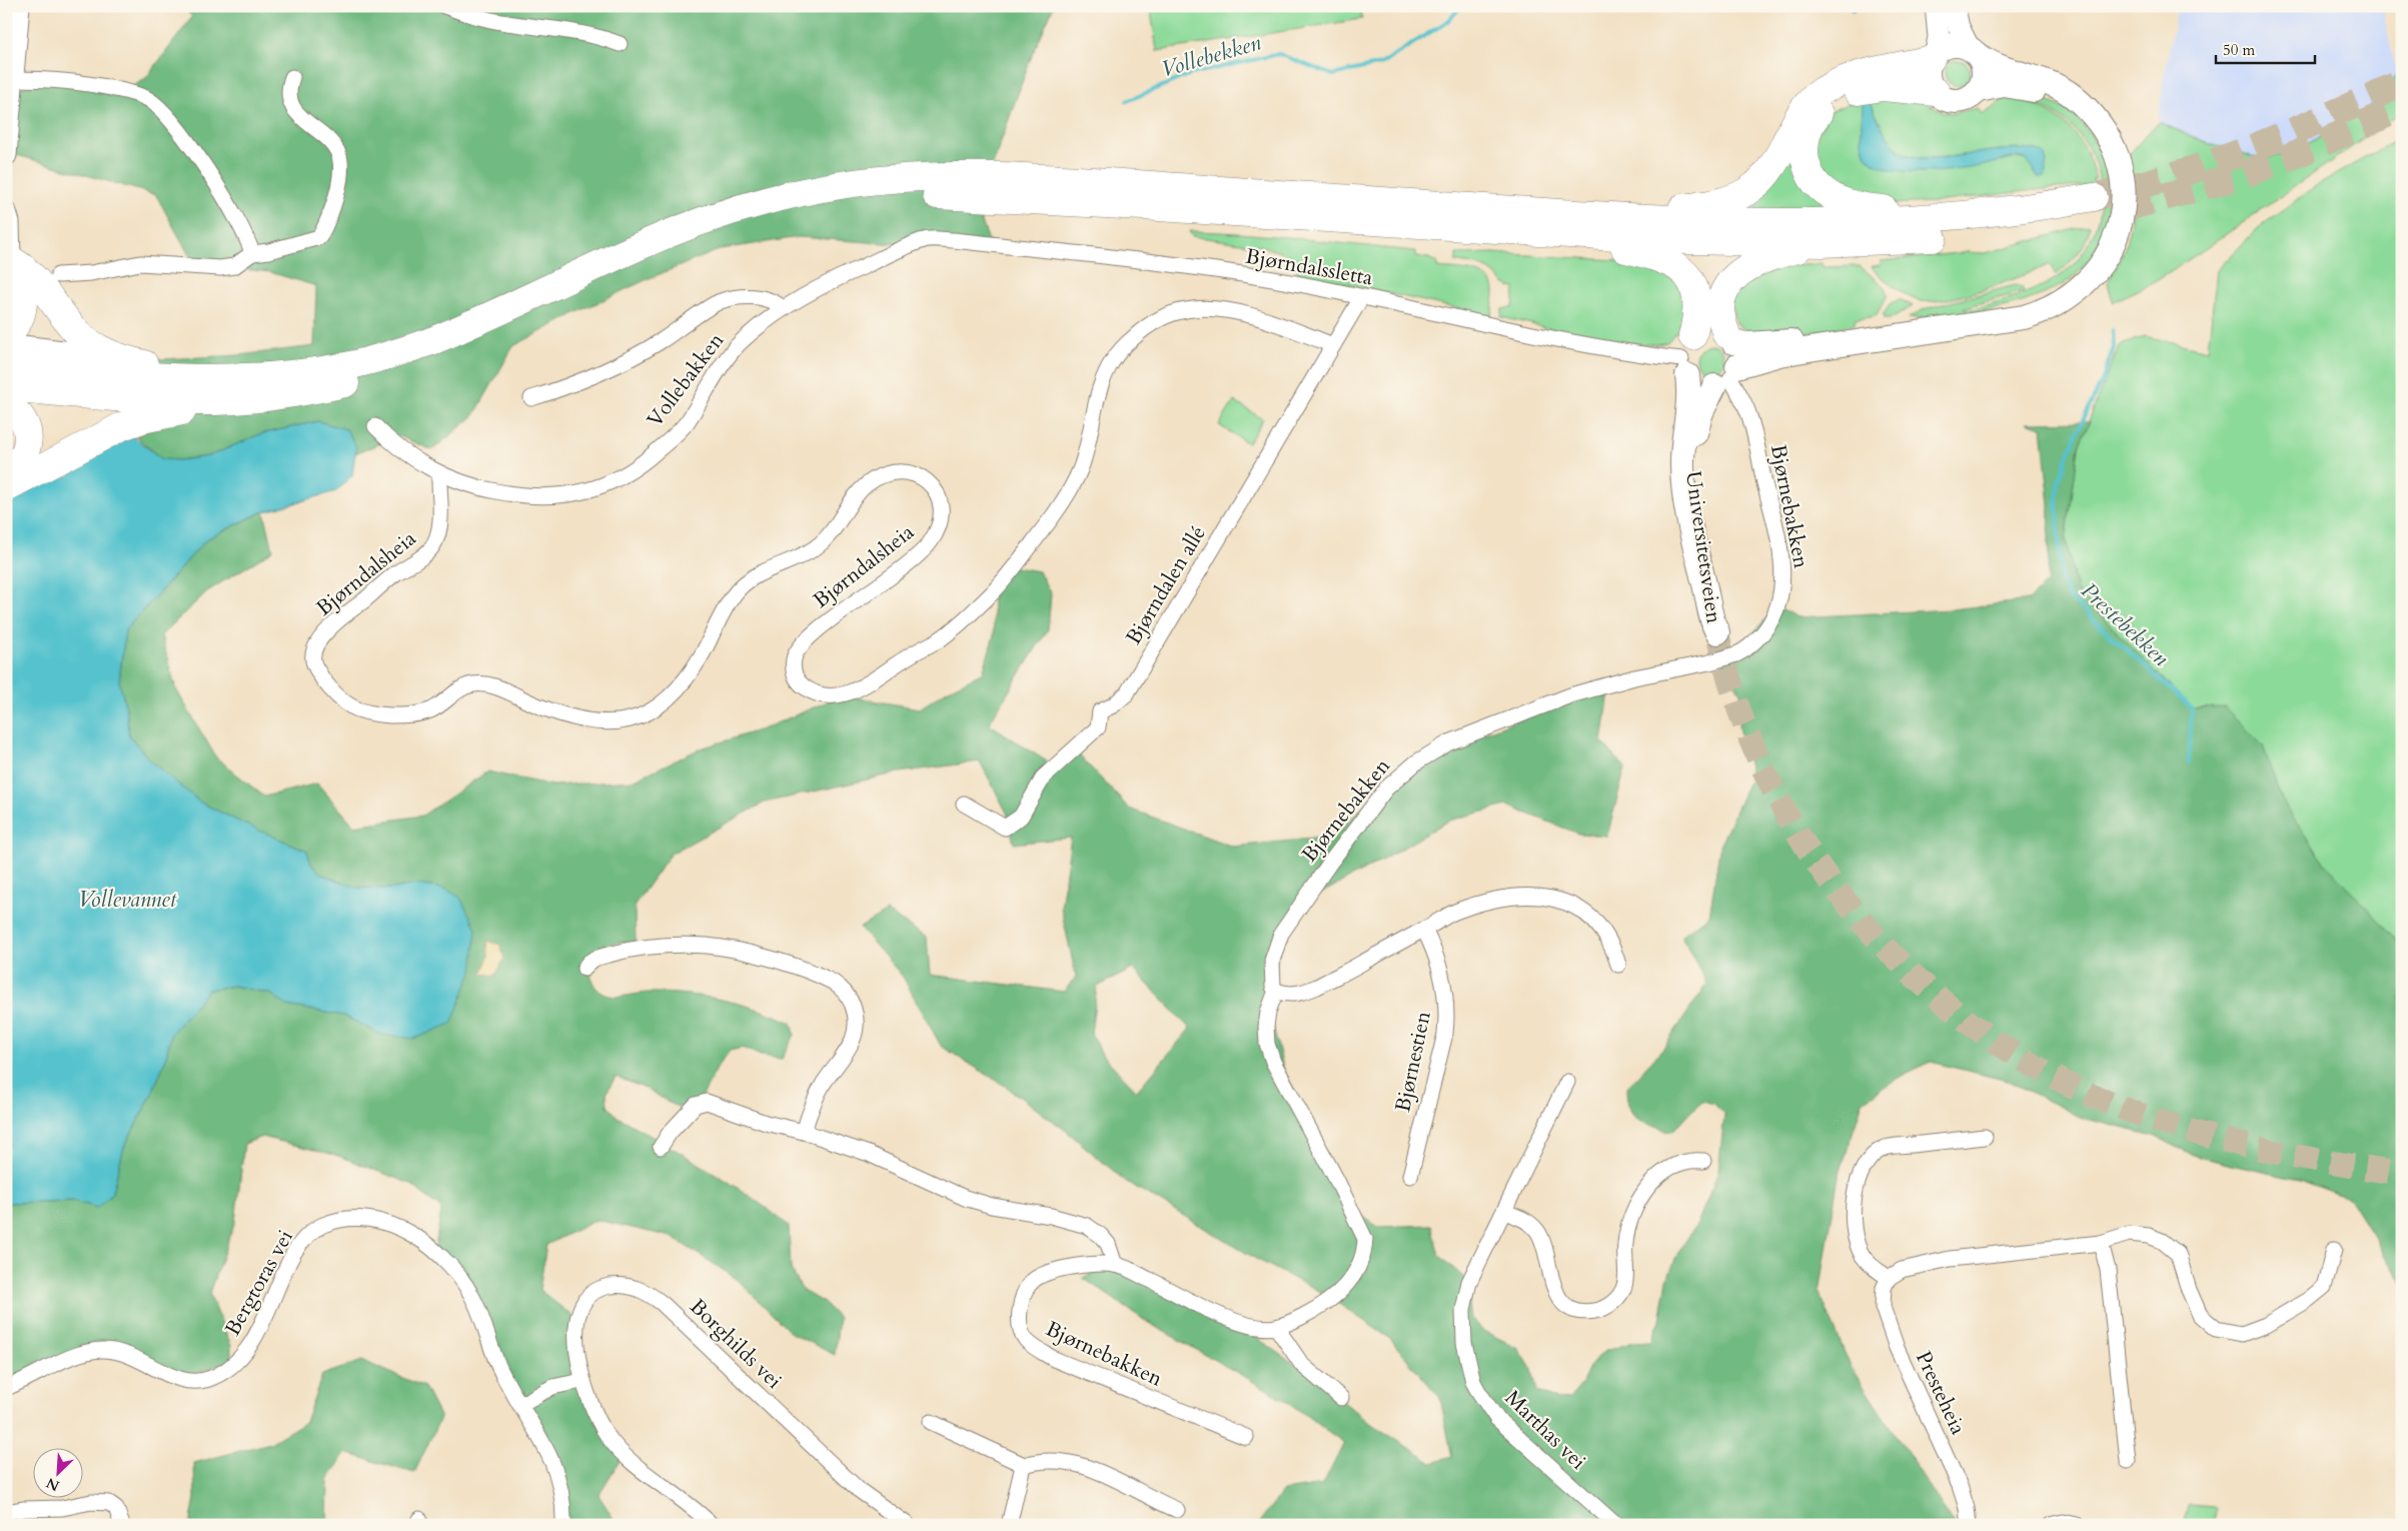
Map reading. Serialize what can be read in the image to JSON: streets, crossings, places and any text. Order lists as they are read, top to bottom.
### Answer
{
  "streets": {
    "main road": ["Universitetsveien"],
    "street": [
      "Bjørndalssletta",
      "Vollebakken",
      "Bjørnebakken",
      "Bjørndalsheia",
      "Bjørndalen allé",
      "Bjørnestien",
      "Bergtoras vei",
      "Borghilds vei",
      "Presteheia",
      "Marthas vei"
    ]
  },
  "crossings": [
    ["Bjørndalssletta", "Vollebakken"],
    ["Bjørndalssletta", "Bjørnebakken"],
    ["Bjørndalssletta", "Universitetsveien"],
    ["Bjørndalssletta", "Bjørndalen allé"],
    ["Vollebakken", "Bjørndalsheia"],
    ["Bjørnebakken", "Universitetsveien"],
    ["Bjørndalsheia", "Bjørndalen allé"]
  ],
  "water": ["Vollebekken", "Prestebekken", "Vollevannet"],
  "scale_bar": "50 m",
  "north": "bottom left"
}
